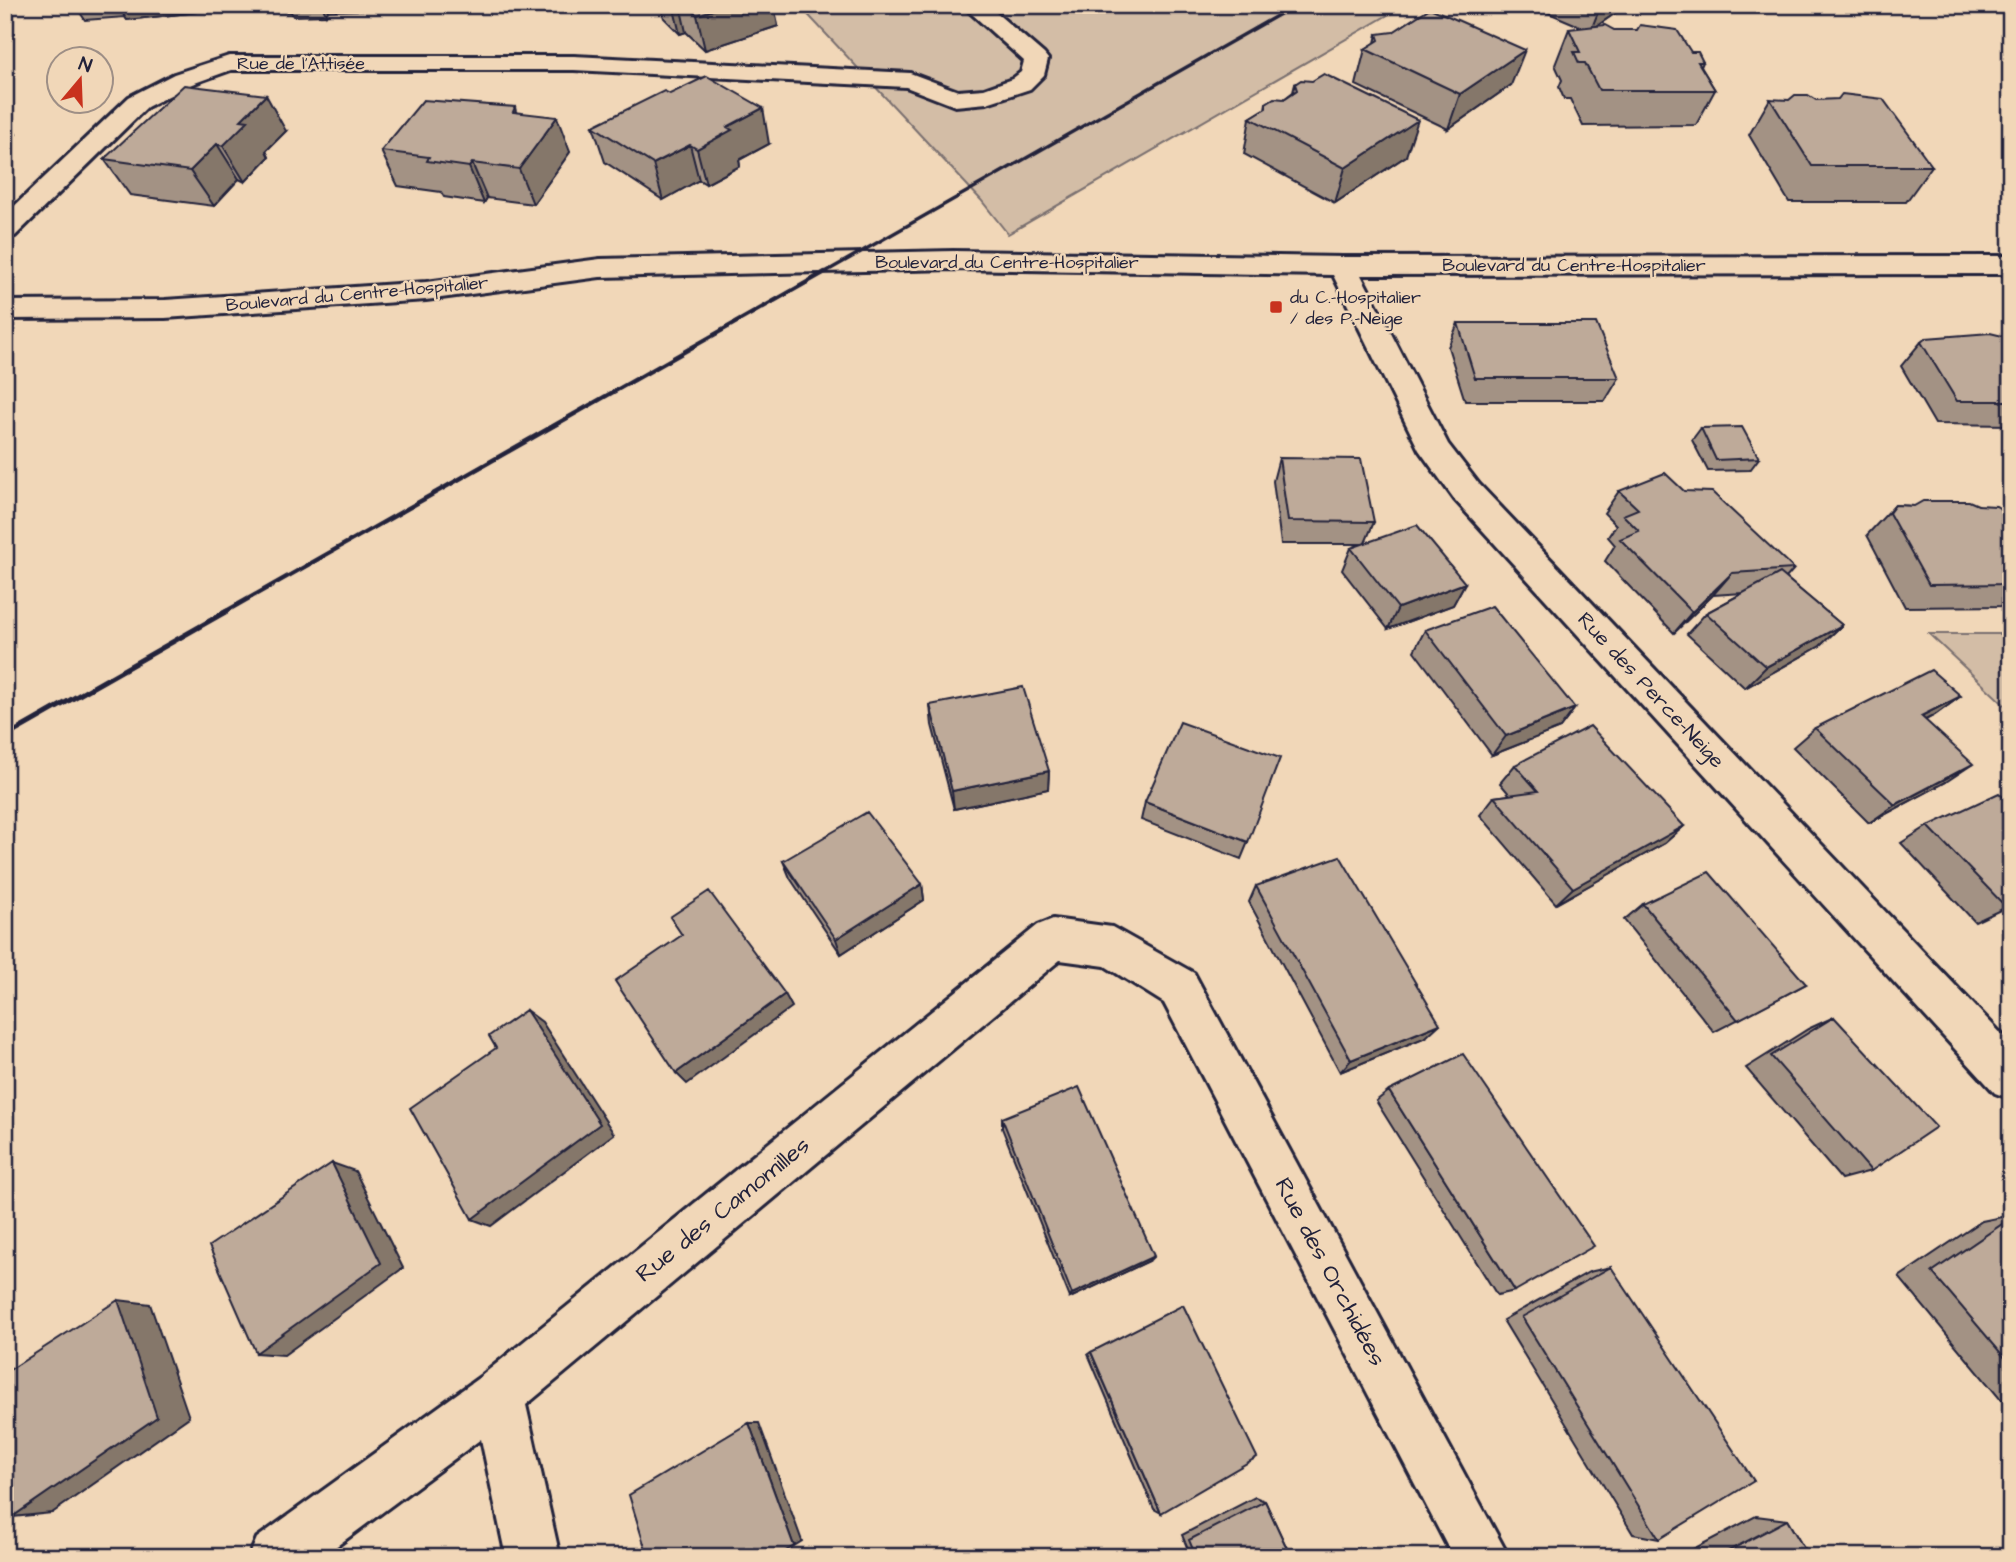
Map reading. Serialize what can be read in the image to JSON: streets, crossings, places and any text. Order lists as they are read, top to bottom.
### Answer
{
  "streets": {
    "street": [
      "Rue de l'Attisée",
      "Boulevard du Centre-Hospitalier",
      "Rue des Perce-Neige",
      "Rue des Camomilles",
      "Rue des Orchidées"
    ]
  },
  "crossings": [
    ["Boulevard du Centre-Hospitalier", "Rue des Perce-Neige"],
    ["Rue des Camomilles", "Rue des Orchidées"]
  ],
  "places": {
    "transit": ["du C.-Hospitalier / des P.-Neige"]
  },
  "north": "top"
}
